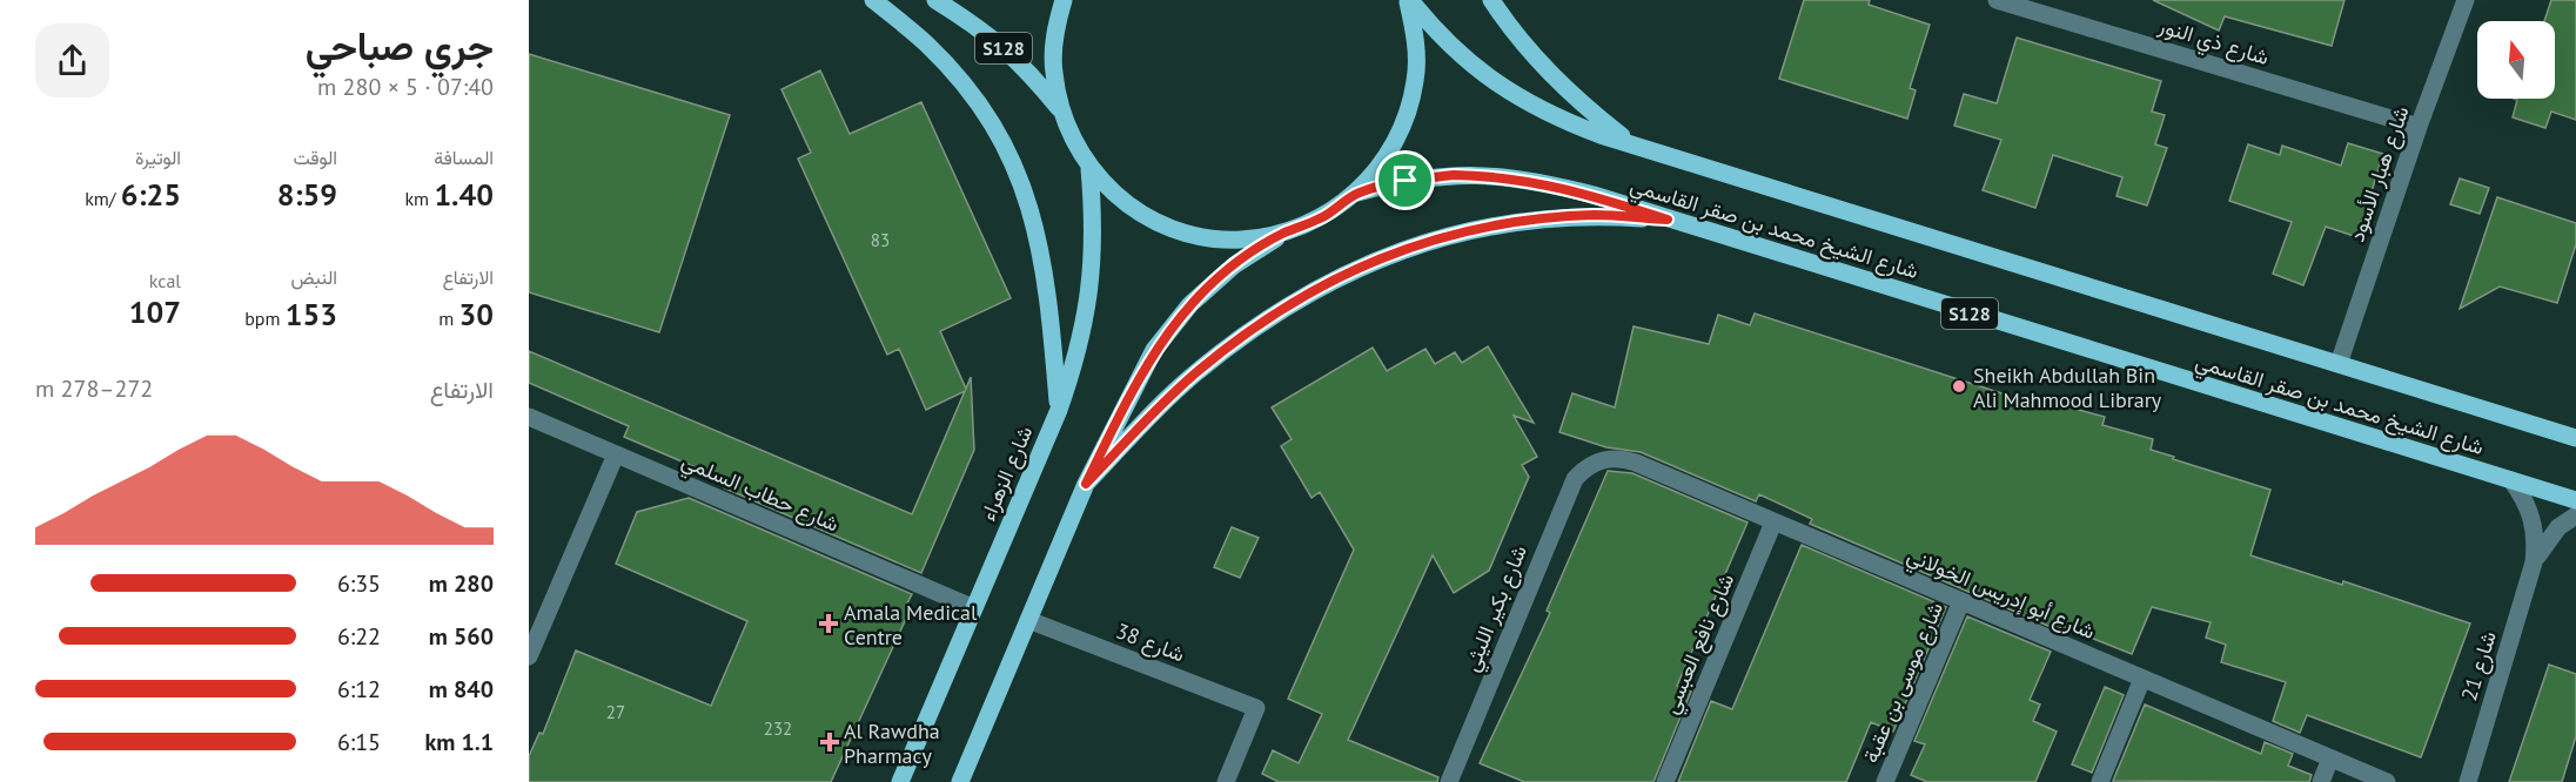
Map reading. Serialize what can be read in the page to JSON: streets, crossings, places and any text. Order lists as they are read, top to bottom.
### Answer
{
  "streets": {
    "main road": ["S128", "شارع الشيخ محمد بن صقر القاسمي", "شارع الزهراء"],
    "street": [
      "شارع ذي النور",
      "شارع هبار الأسود",
      "شارع حطاب السلمي",
      "شارع أبو إدريس الخولاني",
      "شارع بكير الليثي",
      "شارع 38",
      "شارع نافع العبسي",
      "شارع 21",
      "شارع موسى بن عقبة"
    ]
  },
  "crossings": [
    ["شارع ذي النور", "شارع هبار الأسود"],
    ["شارع هبار الأسود", "شارع الشيخ محمد بن صقر القاسمي"],
    ["شارع الشيخ محمد بن صقر القاسمي", "شارع 21"],
    ["شارع الزهراء", "شارع حطاب السلمي"],
    ["شارع أبو إدريس الخولاني", "شارع بكير الليثي"],
    ["شارع أبو إدريس الخولاني", "شارع نافع العبسي"],
    ["شارع أبو إدريس الخولاني", "شارع موسى بن عقبة"]
  ],
  "places": {
    "other": ["Sheikh Abdullah Bin Ali Mahmood Library"],
    "health": ["Amala Medical Centre", "Al Rawdha Pharmacy"]
  },
  "house_numbers": ["83", "27", "232"],
  "north": "top",
  "page": {
    "heading": ["جري صباحي", "07:40 · 5 × 280 m"],
    "stats": [
      ["المسافة", "1.40 km"],
      ["الوقت", "8:59"],
      ["الوتيرة", "6:25 /km"],
      ["الارتفاع", "30 m"],
      ["النبض", "153 bpm"],
      ["kcal", "107"]
    ],
    "chart": ["الارتفاع", "272–278 m"],
    "list": [
      {
        "name": "280 m",
        "note": "6:35"
      },
      {
        "name": "560 m",
        "note": "6:22"
      },
      {
        "name": "840 m",
        "note": "6:12"
      },
      {
        "name": "1.1 km",
        "note": "6:15"
      }
    ]
  }
}
